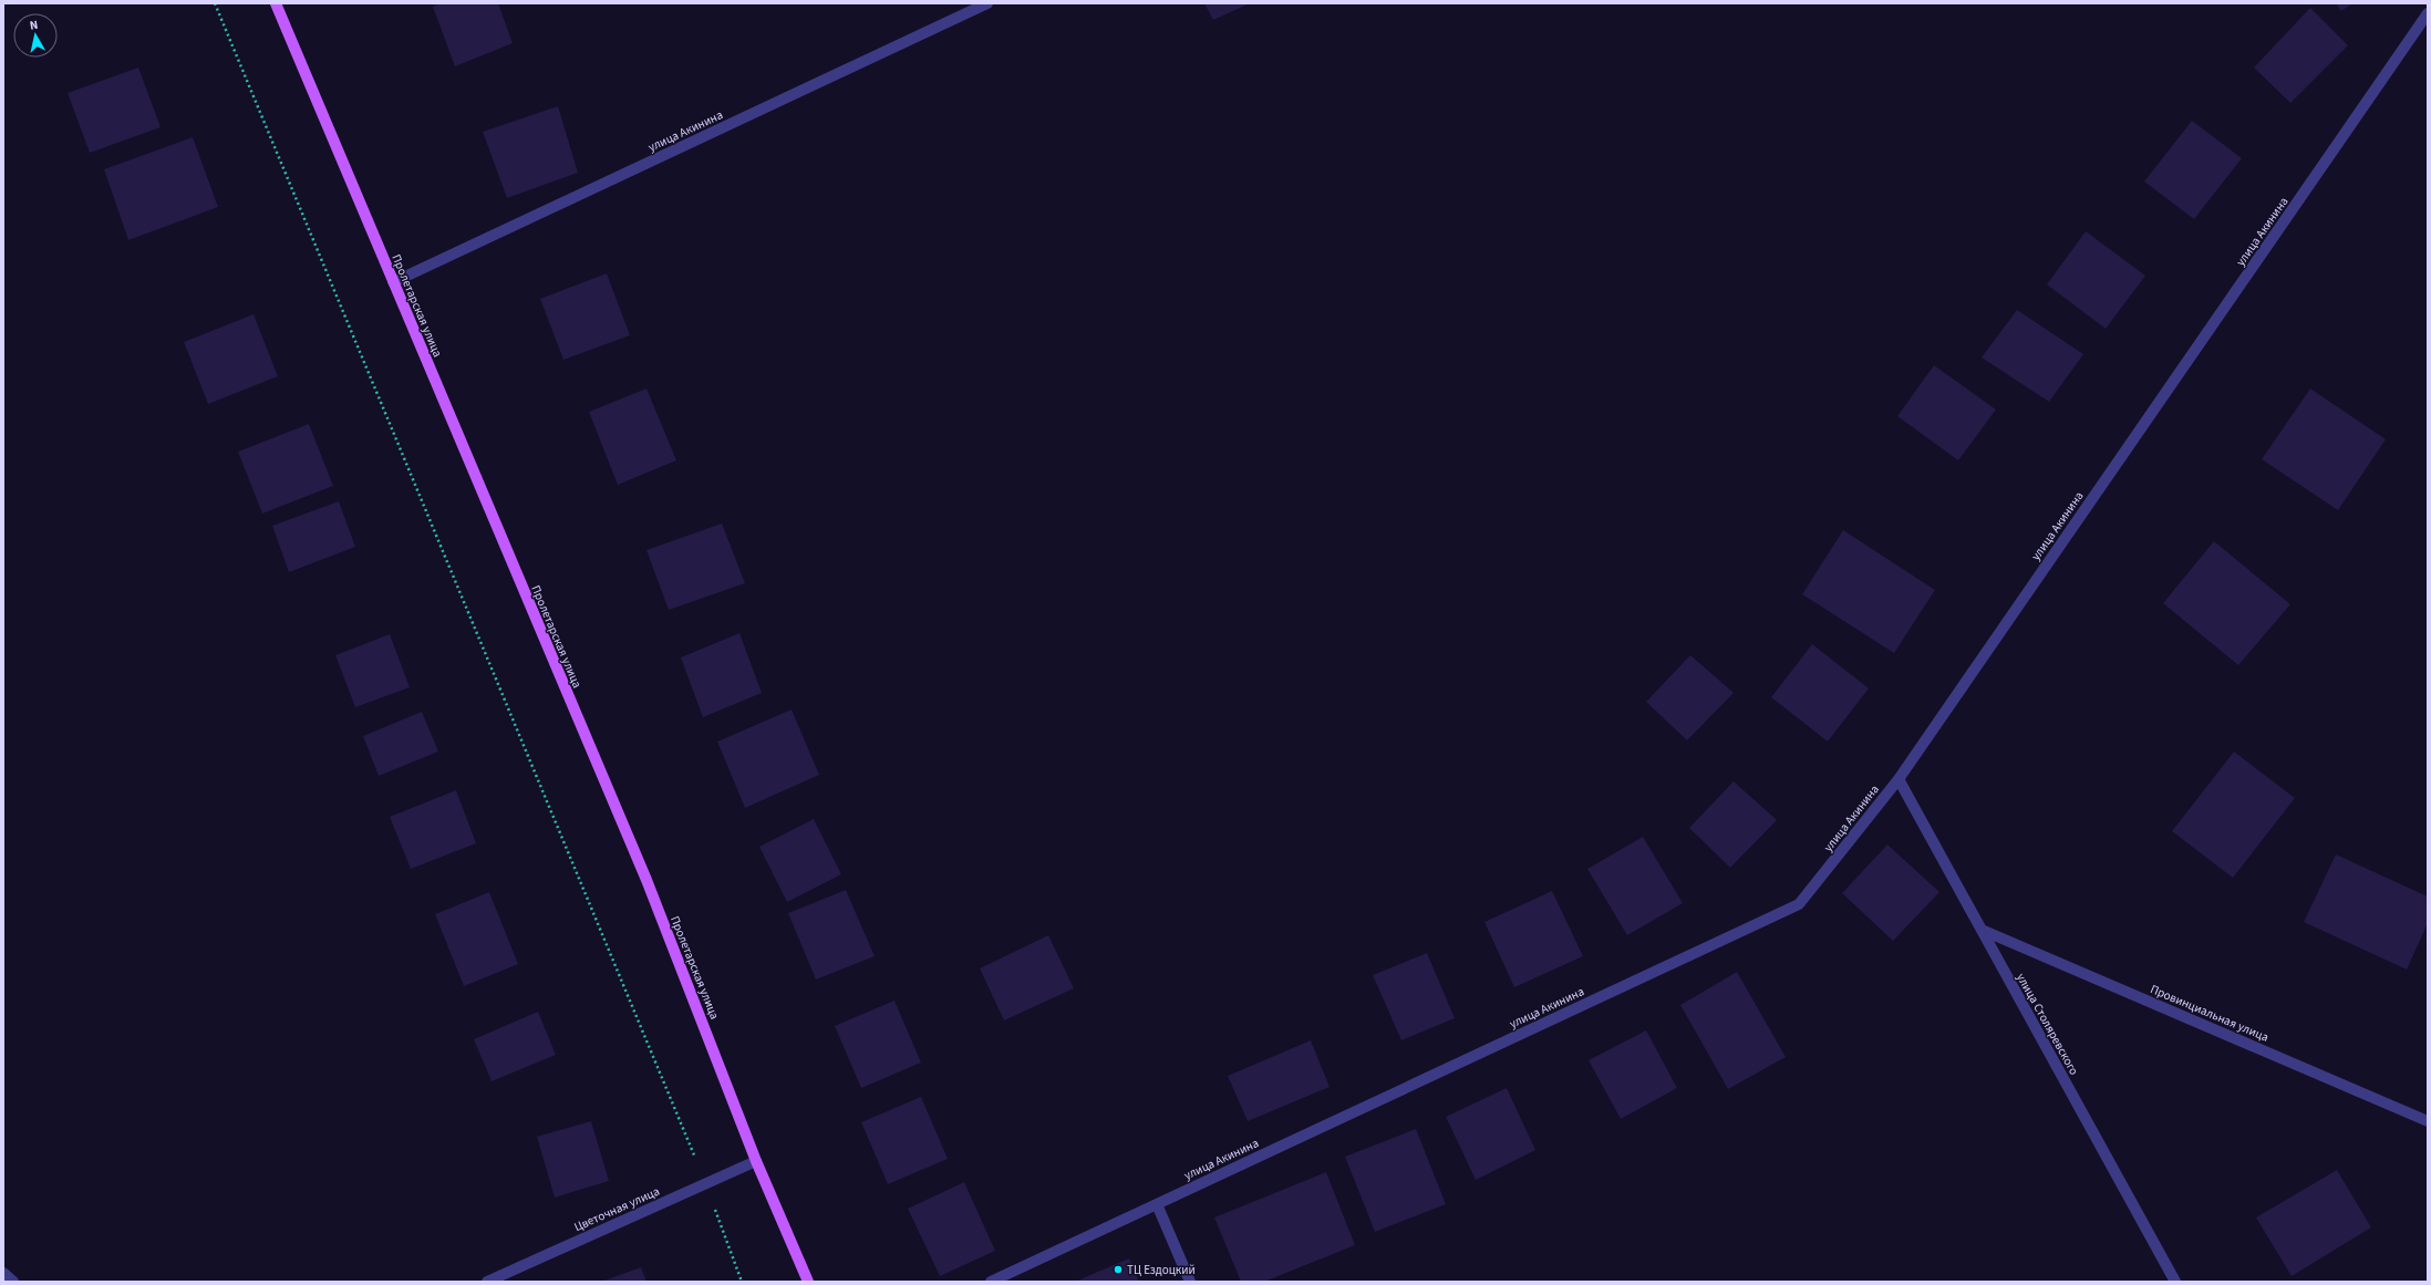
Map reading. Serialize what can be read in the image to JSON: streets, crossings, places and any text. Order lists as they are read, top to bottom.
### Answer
{
  "streets": {
    "main road": ["Пролетарская улица"],
    "street": [
      "улица Акинина",
      "Провинциальная улица",
      "улица Столяревского",
      "Цветочная улица"
    ]
  },
  "crossings": [
    ["улица Акинина", "Пролетарская улица"],
    ["улица Акинина", "улица Столяревского"],
    ["Пролетарская улица", "Цветочная улица"],
    ["Провинциальная улица", "улица Столяревского"]
  ],
  "places": ["ТЦ Ездоцкий"],
  "north": "top"
}
